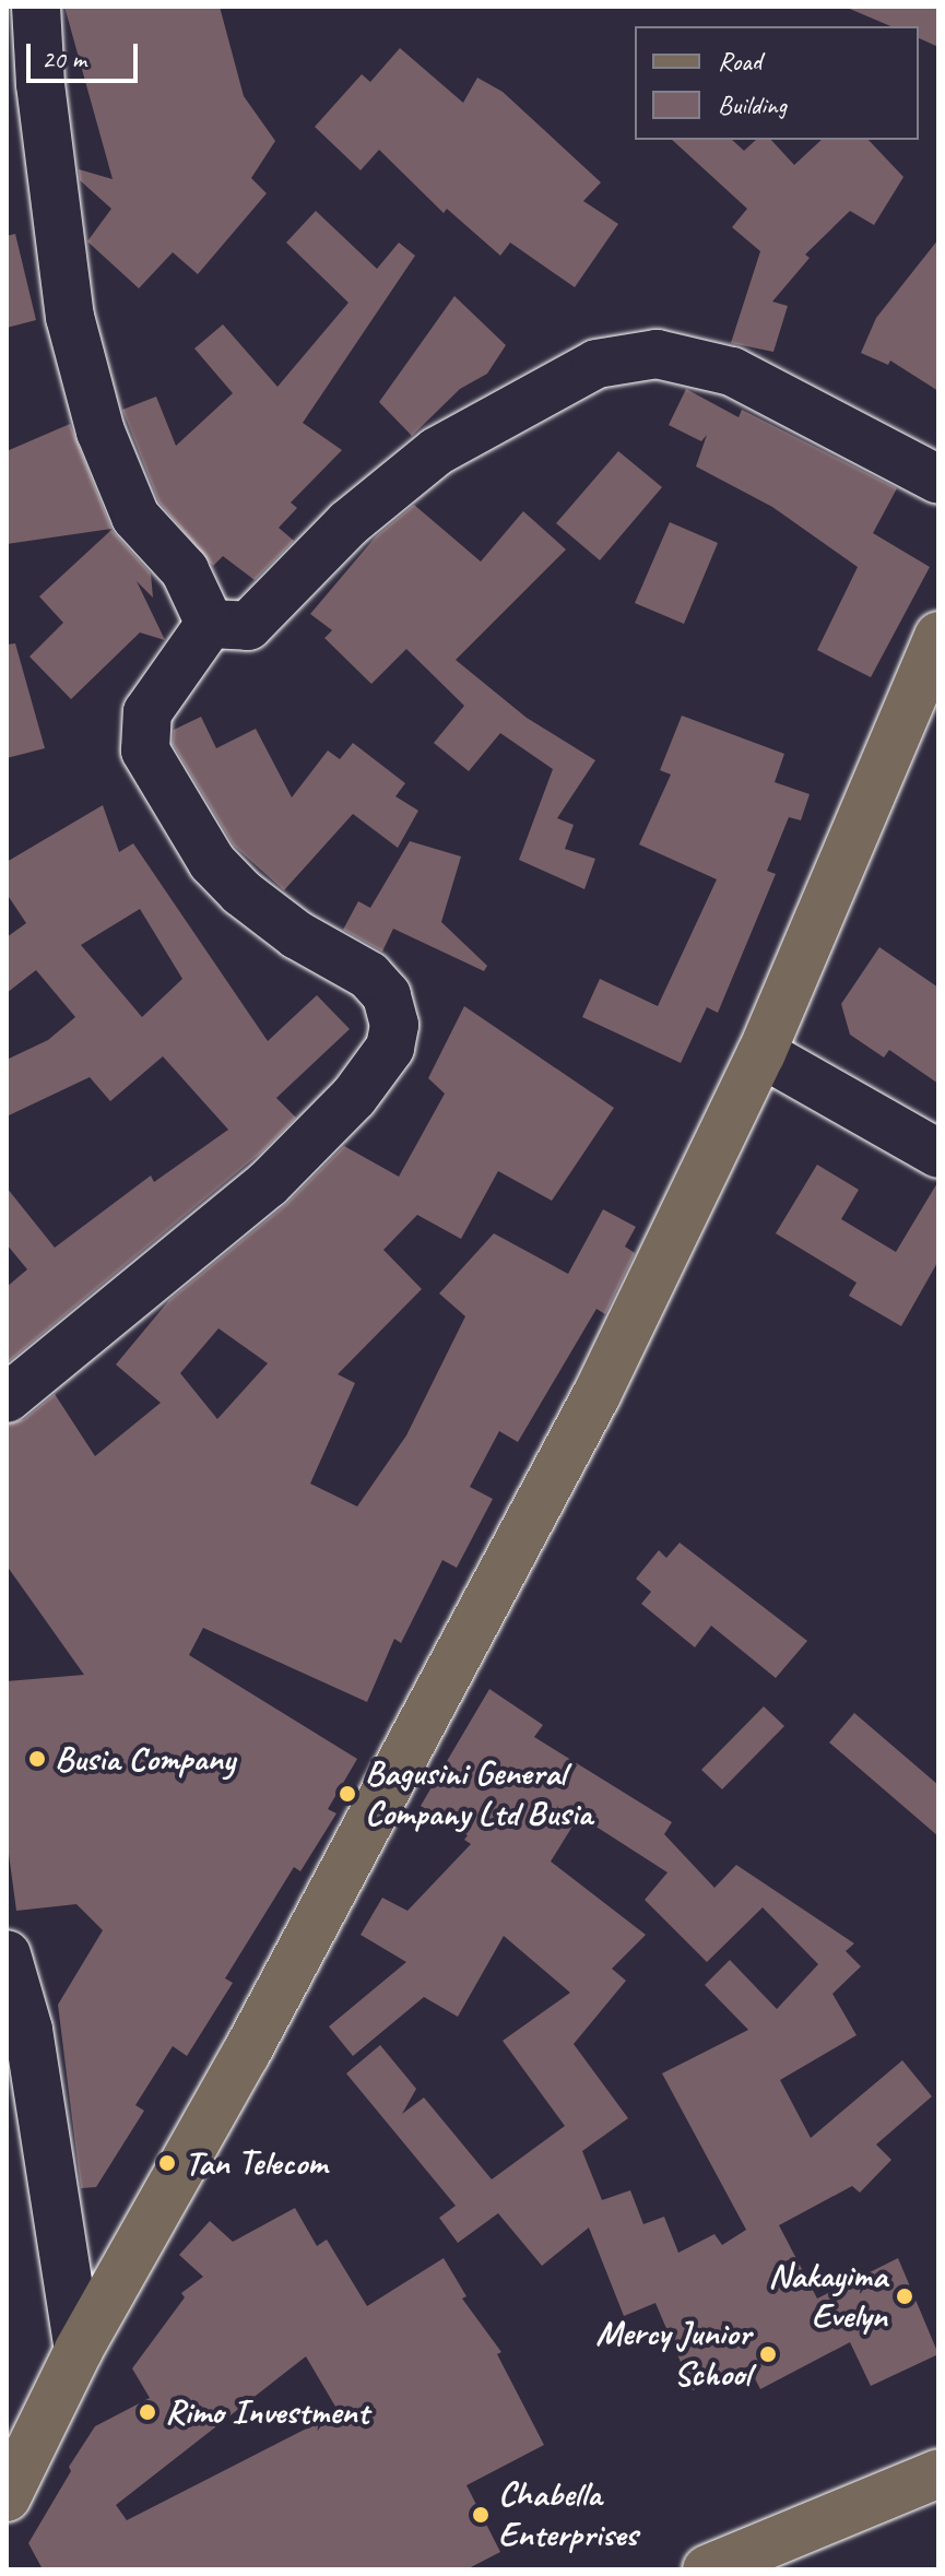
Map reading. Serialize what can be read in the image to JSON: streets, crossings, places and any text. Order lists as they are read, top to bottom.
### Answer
{
  "places": [
    "Busia Company",
    "Bagusini General Company Ltd Busia",
    "Tan Telecom",
    "Nakayima Evelyn",
    "Mercy Junior School",
    "Rimo Investment",
    "Chabella Enterprises"
  ],
  "legend": ["Road", "Building"],
  "scale_bar": "20 m"
}
